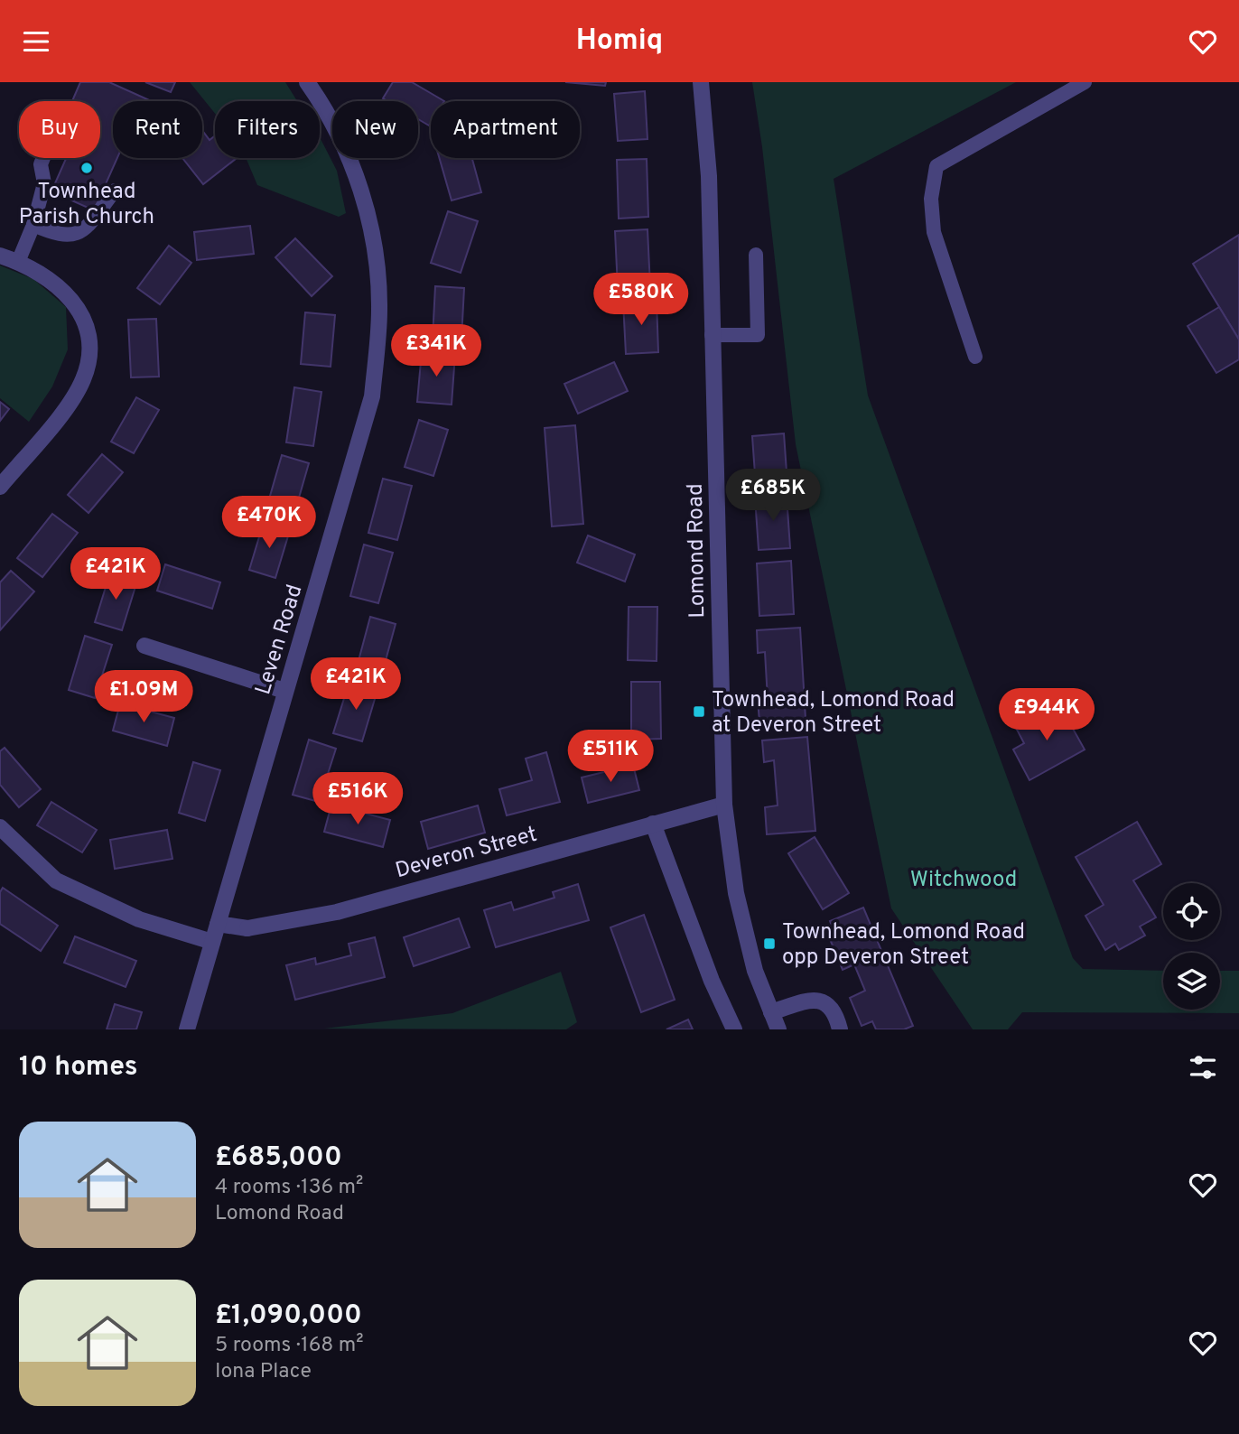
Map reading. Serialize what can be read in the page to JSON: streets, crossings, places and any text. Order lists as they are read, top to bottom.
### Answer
{
  "streets": {
    "street": ["Lomond Road", "Leven Road", "Deveron Street"]
  },
  "crossings": [
    ["Lomond Road", "Deveron Street"],
    ["Leven Road", "Deveron Street"]
  ],
  "parks": ["Witchwood"],
  "places": {
    "other": ["Townhead Parish Church"],
    "transit": ["Townhead, Lomond Road at Deveron Street", "Townhead, Lomond Road opp Deveron Street"]
  },
  "page": {
    "header": "Homiq",
    "chip": [
      "Buy",
      "Rent",
      "Filters",
      "New",
      "Apartment"
    ],
    "price": [
      "£580K",
      "£341K",
      "£685K",
      "£470K",
      "£421K",
      "£421K",
      "£1.09M",
      "£944K",
      "£511K",
      "£516K"
    ],
    "heading": "10 homes",
    "list": [
      {
        "name": "£685,000",
        "note": "4 rooms · 136 m² · Lomond Road"
      },
      {
        "name": "£1,090,000",
        "note": "5 rooms · 168 m² · Iona Place"
      }
    ]
  }
}
